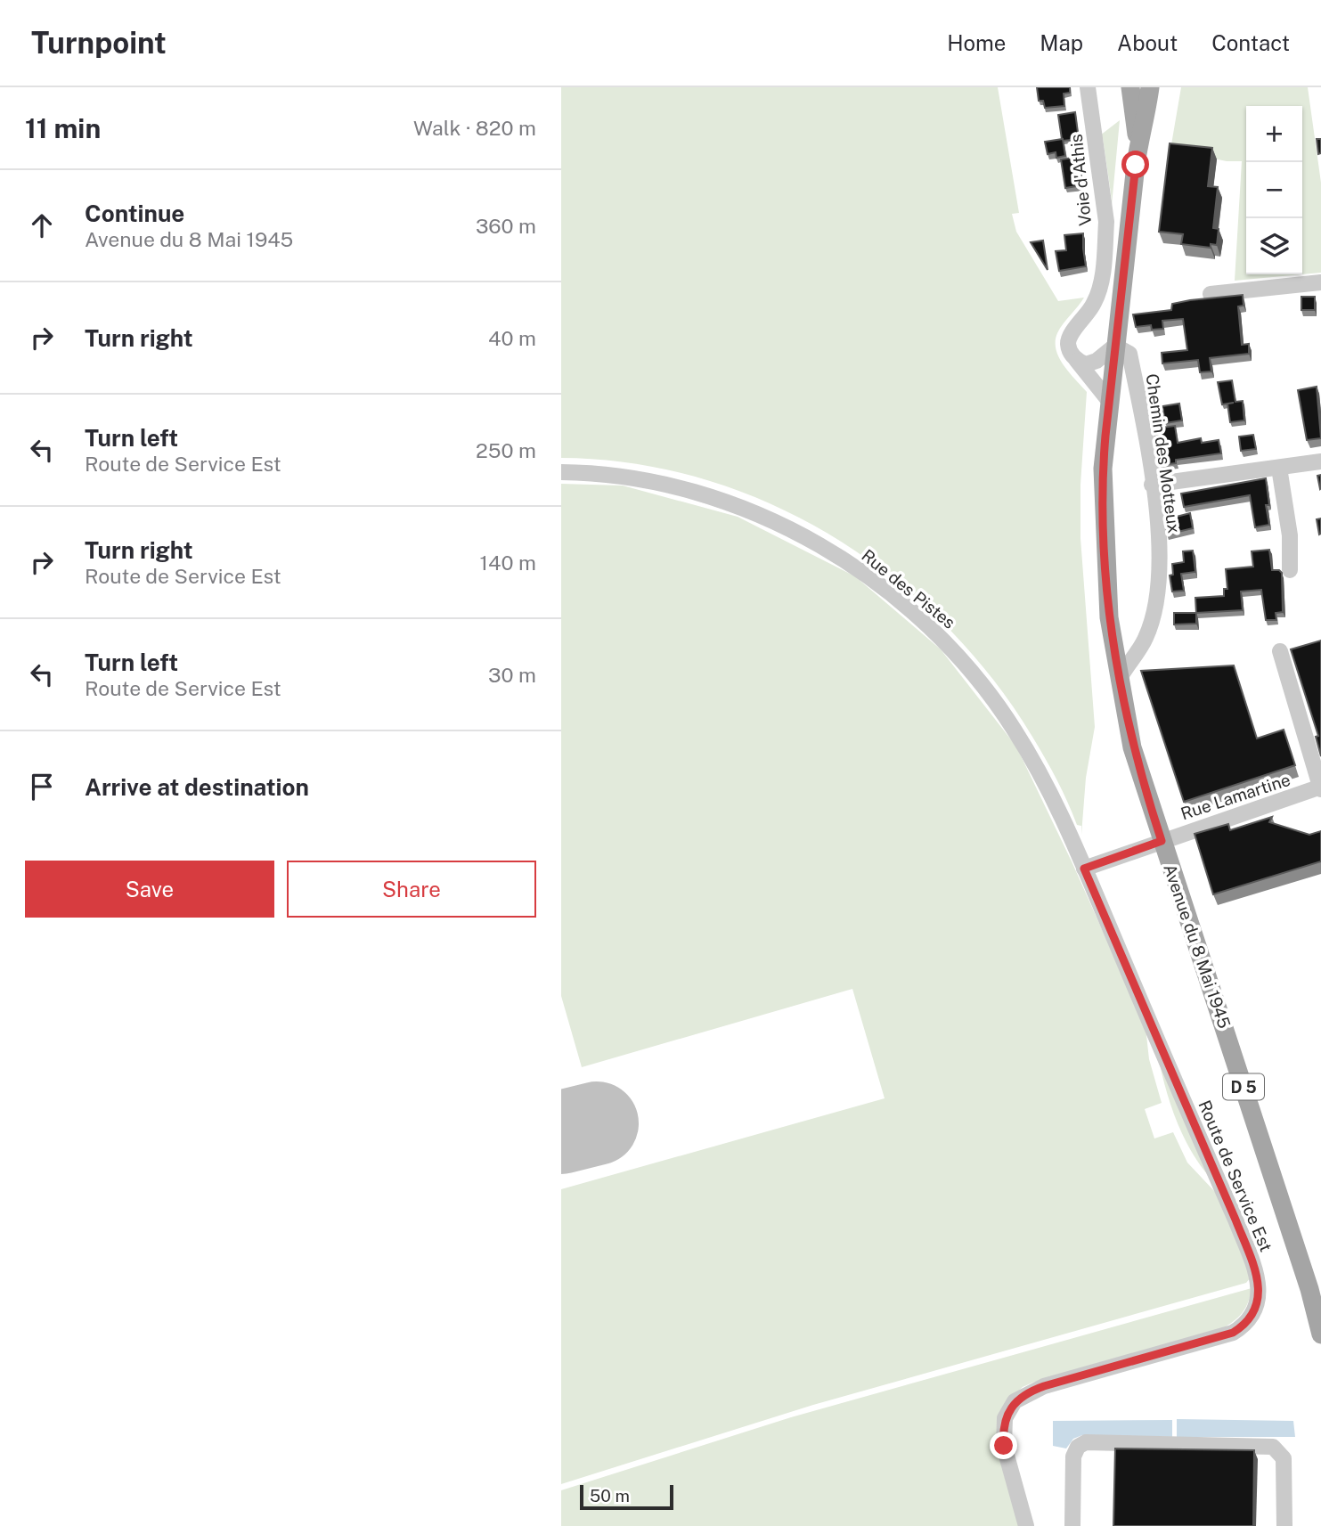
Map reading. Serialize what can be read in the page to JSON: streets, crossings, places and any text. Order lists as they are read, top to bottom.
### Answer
{
  "streets": {
    "main road": ["Avenue du 8 Mai 1945", "D 5"],
    "street": [
      "Voie d'Athis",
      "Chemin des Motteux",
      "Rue des Pistes",
      "Rue Lamartine",
      "Route de Service Est"
    ]
  },
  "crossings": [
    ["Chemin des Motteux", "Avenue du 8 Mai 1945"],
    ["Rue des Pistes", "Rue Lamartine"],
    ["Rue des Pistes", "Route de Service Est"],
    ["Rue Lamartine", "Avenue du 8 Mai 1945"],
    ["Rue Lamartine", "Route de Service Est"]
  ],
  "scale_bar": "50 m",
  "page": {
    "header": "Turnpoint",
    "nav": [
      "Home",
      "Map",
      "About",
      "Contact"
    ],
    "heading": ["11 min", "Walk · 820 m"],
    "map_buttons": ["+", "−"],
    "list": [
      ["Continue", "Avenue du 8 Mai 1945", "360 m"],
      ["Turn right", "40 m"],
      ["Turn left", "Route de Service Est", "250 m"],
      ["Turn right", "Route de Service Est", "140 m"],
      ["Turn left", "Route de Service Est", "30 m"],
      "Arrive at destination"
    ],
    "buttons": ["Save", "Share"],
    "scale": "50 m"
  }
}
